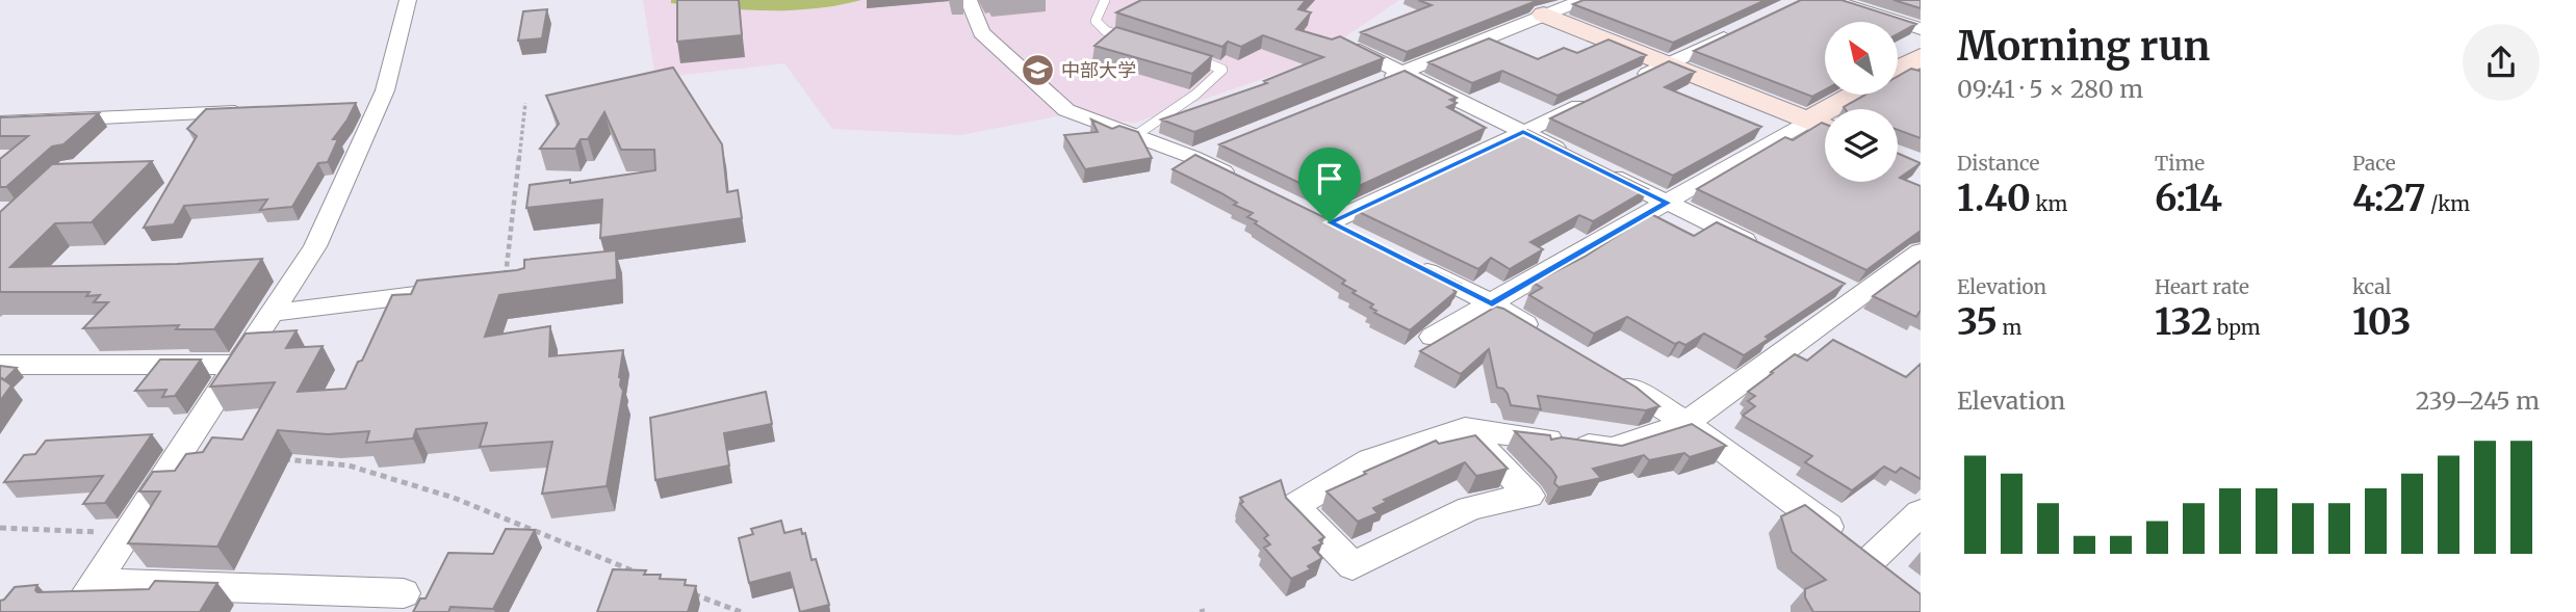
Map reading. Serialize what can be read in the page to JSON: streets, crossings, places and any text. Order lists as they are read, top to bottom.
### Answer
{
  "places": {
    "school or university": ["中部大学"]
  },
  "north": "top left",
  "page": {
    "heading": ["Morning run", "09:41 · 5 × 280 m"],
    "stats": [
      ["Distance", "1.40 km"],
      ["Time", "6:14"],
      ["Pace", "4:27 /km"],
      ["Elevation", "35 m"],
      ["Heart rate", "132 bpm"],
      ["kcal", "103"]
    ],
    "chart": ["Elevation", "239–245 m"]
  }
}
